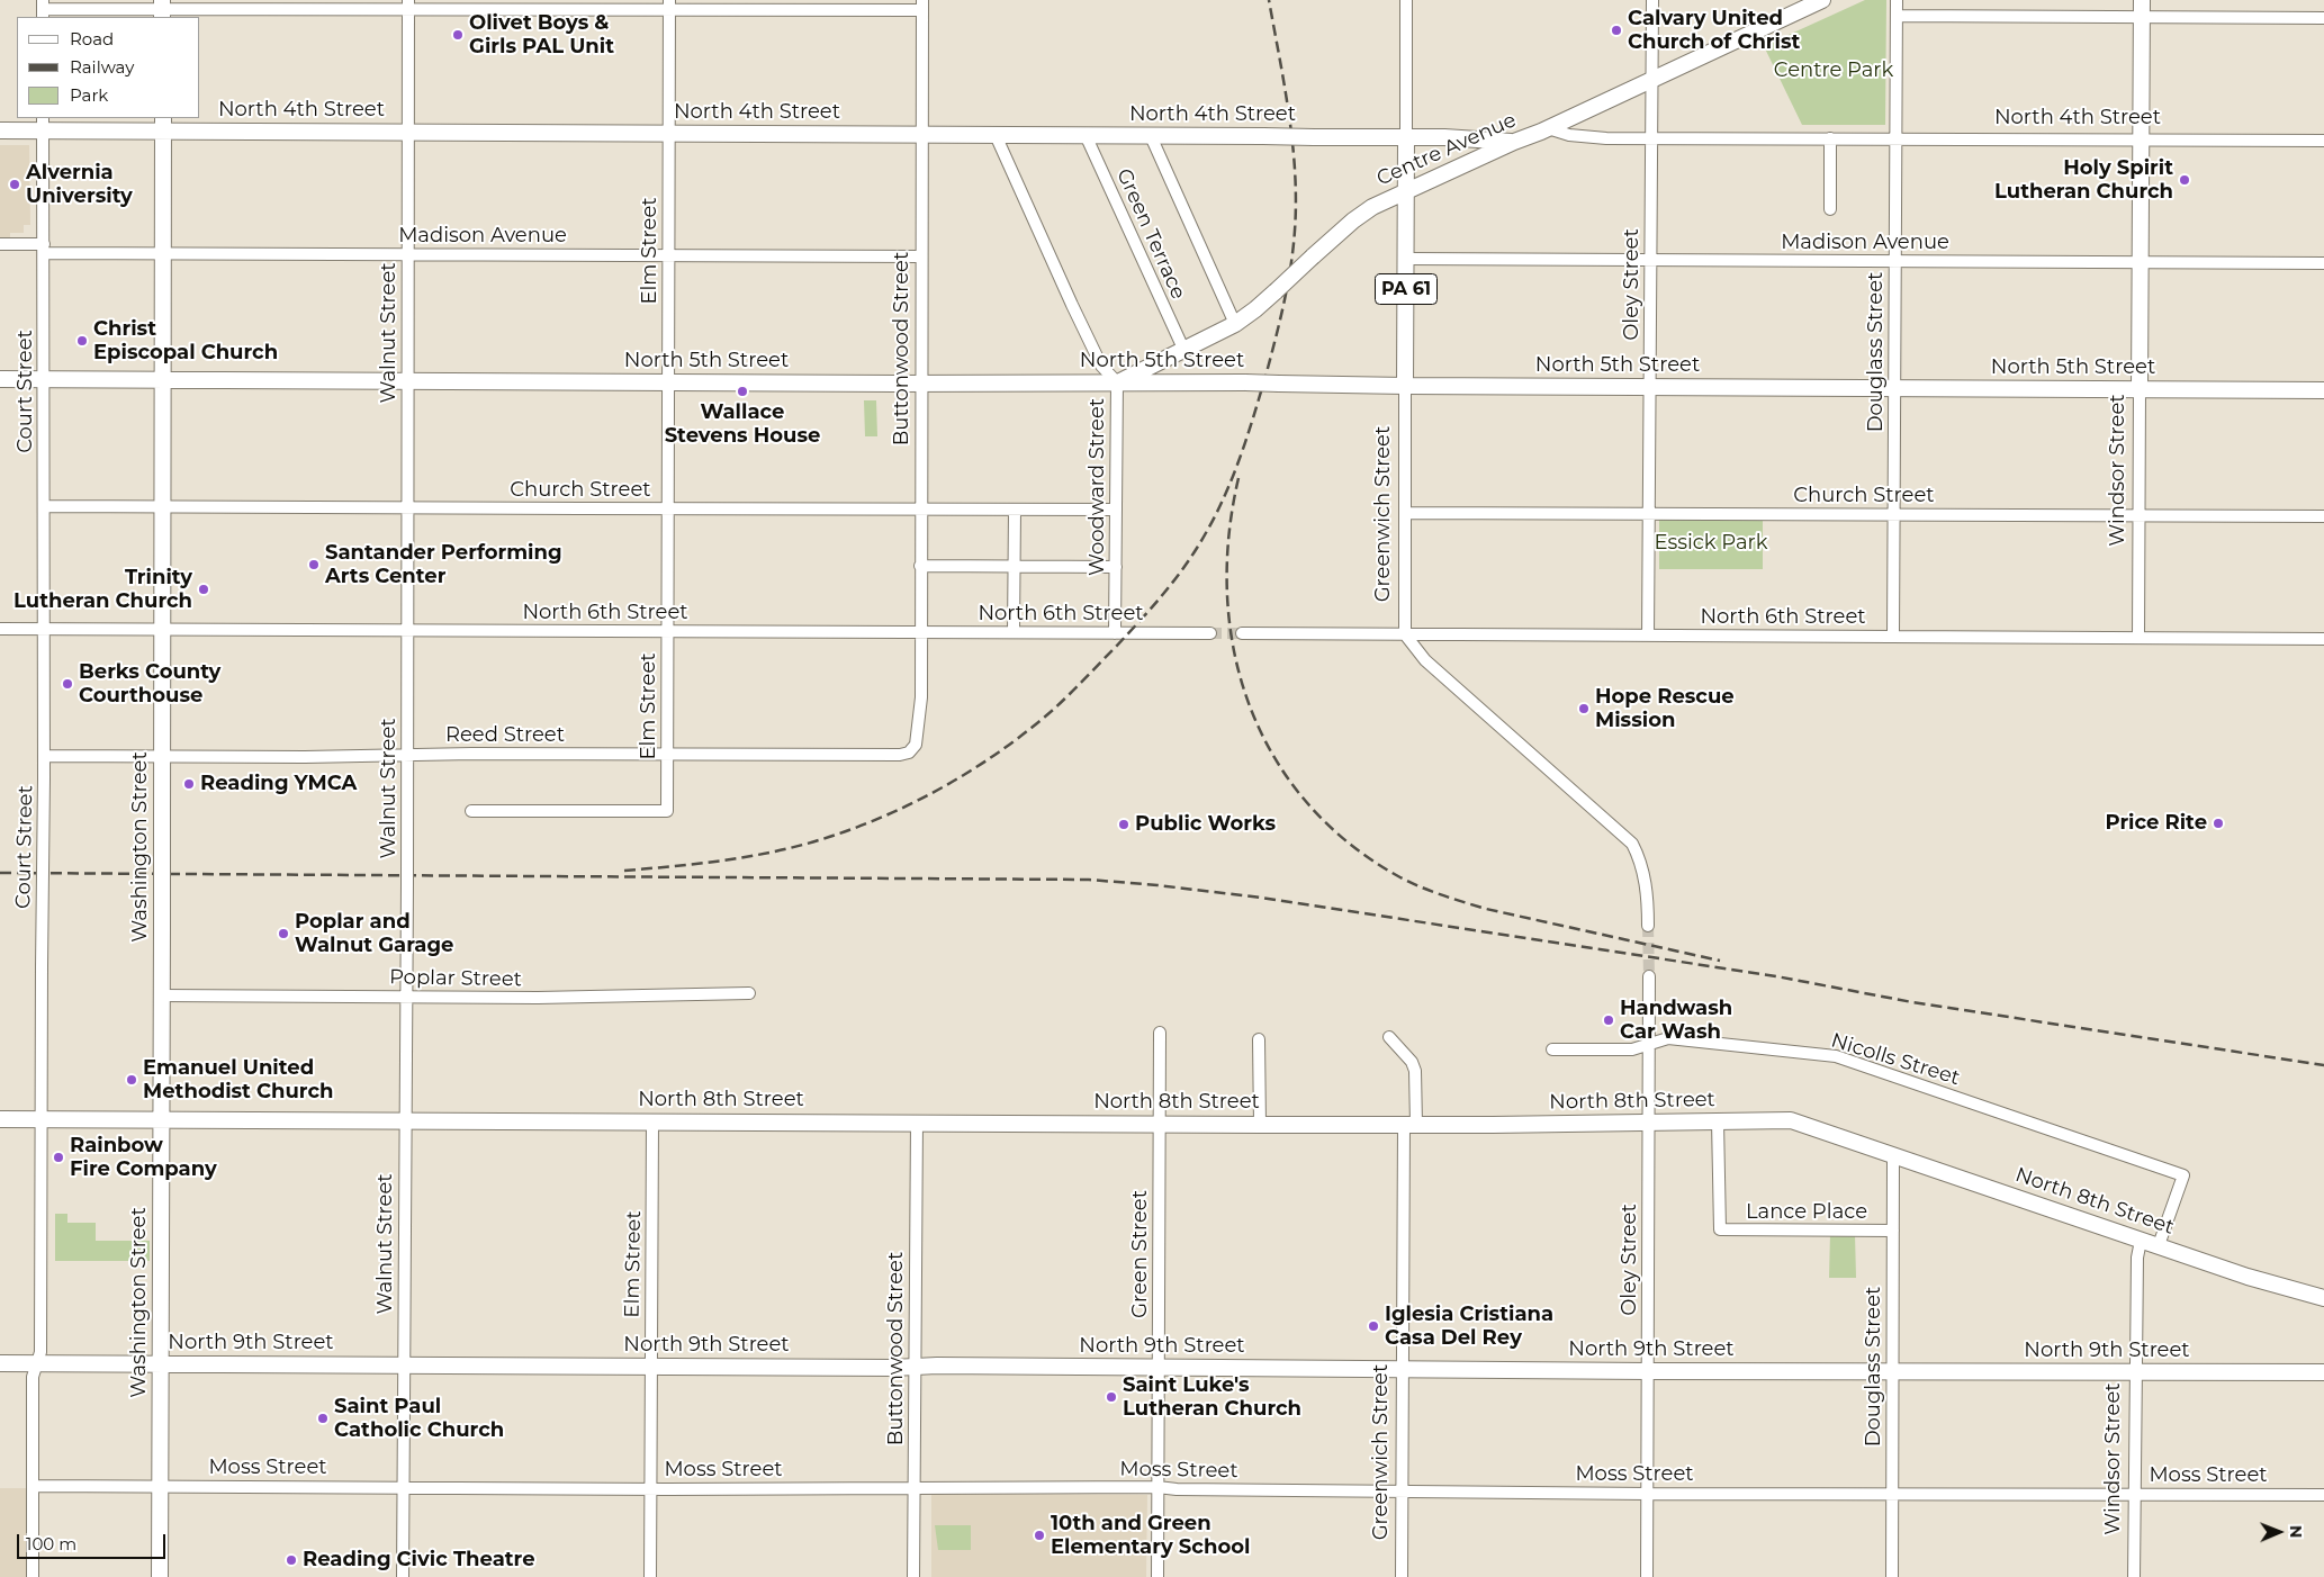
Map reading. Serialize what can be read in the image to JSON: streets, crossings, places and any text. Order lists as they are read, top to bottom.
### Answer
{
  "streets": {
    "main road": [
      "North 4th Street",
      "Centre Avenue",
      "PA 61",
      "North 5th Street",
      "Windsor Street",
      "Greenwich Street",
      "Washington Street",
      "North 8th Street",
      "North 9th Street"
    ],
    "street": [
      "Green Terrace",
      "Madison Avenue",
      "Elm Street",
      "Oley Street",
      "Walnut Street",
      "Buttonwood Street",
      "Douglass Street",
      "Court Street",
      "Woodward Street",
      "Church Street",
      "North 6th Street",
      "Reed Street",
      "Poplar Street",
      "Nicolls Street",
      "Lance Place",
      "Green Street",
      "Moss Street"
    ]
  },
  "crossings": [
    ["North 4th Street", "Centre Avenue"],
    ["North 4th Street", "Green Terrace"],
    ["North 4th Street", "Elm Street"],
    ["North 4th Street", "Oley Street"],
    ["North 4th Street", "Walnut Street"],
    ["North 4th Street", "Buttonwood Street"],
    ["North 4th Street", "Douglass Street"],
    ["North 4th Street", "Court Street"],
    ["North 4th Street", "Windsor Street"],
    ["North 4th Street", "Woodward Street"],
    ["North 4th Street", "Greenwich Street"],
    ["North 4th Street", "Washington Street"],
    ["Centre Avenue", "Green Terrace"],
    ["Centre Avenue", "Oley Street"],
    ["Centre Avenue", "North 5th Street"],
    ["Centre Avenue", "Woodward Street"],
    ["Centre Avenue", "Greenwich Street"],
    ["Madison Avenue", "Elm Street"],
    ["Madison Avenue", "Oley Street"],
    ["Madison Avenue", "Walnut Street"],
    ["Madison Avenue", "Buttonwood Street"],
    ["Madison Avenue", "Douglass Street"],
    ["Madison Avenue", "Court Street"],
    ["Madison Avenue", "Windsor Street"],
    ["Madison Avenue", "Greenwich Street"],
    ["Madison Avenue", "Washington Street"],
    ["Elm Street", "North 5th Street"],
    ["Elm Street", "Church Street"],
    ["Elm Street", "North 6th Street"],
    ["Elm Street", "Reed Street"],
    ["Elm Street", "North 8th Street"],
    ["Elm Street", "North 9th Street"],
    ["Elm Street", "Moss Street"],
    ["Oley Street", "North 5th Street"],
    ["Oley Street", "Church Street"],
    ["Oley Street", "North 6th Street"],
    ["Oley Street", "Nicolls Street"],
    ["Oley Street", "North 8th Street"],
    ["Oley Street", "North 9th Street"],
    ["Oley Street", "Moss Street"],
    ["Walnut Street", "North 5th Street"],
    ["Walnut Street", "Church Street"],
    ["Walnut Street", "North 6th Street"],
    ["Walnut Street", "Reed Street"],
    ["Walnut Street", "Poplar Street"],
    ["Walnut Street", "North 8th Street"],
    ["Walnut Street", "North 9th Street"],
    ["Walnut Street", "Moss Street"],
    ["Buttonwood Street", "North 5th Street"],
    ["Buttonwood Street", "Church Street"],
    ["Buttonwood Street", "North 6th Street"],
    ["Buttonwood Street", "Reed Street"],
    ["Buttonwood Street", "North 8th Street"],
    ["Buttonwood Street", "North 9th Street"],
    ["Buttonwood Street", "Moss Street"],
    ["Douglass Street", "North 5th Street"],
    ["Douglass Street", "Church Street"],
    ["Douglass Street", "North 6th Street"],
    ["Douglass Street", "North 8th Street"],
    ["Douglass Street", "Lance Place"],
    ["Douglass Street", "North 9th Street"],
    ["Douglass Street", "Moss Street"],
    ["North 5th Street", "Court Street"],
    ["North 5th Street", "Windsor Street"],
    ["North 5th Street", "Woodward Street"],
    ["North 5th Street", "Greenwich Street"],
    ["North 5th Street", "Washington Street"],
    ["Court Street", "Church Street"],
    ["Court Street", "North 6th Street"],
    ["Court Street", "Reed Street"],
    ["Court Street", "North 8th Street"],
    ["Court Street", "North 9th Street"],
    ["Court Street", "Moss Street"],
    ["Windsor Street", "Church Street"],
    ["Windsor Street", "North 6th Street"],
    ["Windsor Street", "North 8th Street"],
    ["Windsor Street", "North 9th Street"],
    ["Windsor Street", "Moss Street"],
    ["Woodward Street", "Church Street"],
    ["Woodward Street", "North 6th Street"],
    ["Church Street", "Greenwich Street"],
    ["Church Street", "Washington Street"],
    ["Greenwich Street", "North 6th Street"],
    ["Greenwich Street", "North 8th Street"],
    ["Greenwich Street", "North 9th Street"],
    ["Greenwich Street", "Moss Street"],
    ["North 6th Street", "Washington Street"],
    ["Reed Street", "Washington Street"],
    ["Washington Street", "Poplar Street"],
    ["Washington Street", "North 8th Street"],
    ["Washington Street", "North 9th Street"],
    ["Washington Street", "Moss Street"],
    ["Nicolls Street", "North 8th Street"],
    ["North 8th Street", "Lance Place"],
    ["North 8th Street", "Green Street"],
    ["Green Street", "North 9th Street"],
    ["Green Street", "Moss Street"]
  ],
  "parks": ["Centre Park", "Essick Park"],
  "places": [
    "Calvary United Church of Christ",
    "Olivet Boys & Girls PAL Unit",
    "Holy Spirit Lutheran Church",
    "Alvernia University",
    "Christ Episcopal Church",
    "Wallace Stevens House",
    "Santander Performing Arts Center",
    "Trinity Lutheran Church",
    "Berks County Courthouse",
    "Hope Rescue Mission",
    "Reading YMCA",
    "Price Rite",
    "Public Works",
    "Poplar and Walnut Garage",
    "Handwash Car Wash",
    "Emanuel United Methodist Church",
    "Rainbow Fire Company",
    "Iglesia Cristiana Casa Del Rey",
    "Saint Luke's Lutheran Church",
    "Saint Paul Catholic Church",
    "10th and Green Elementary School",
    "Reading Civic Theatre"
  ],
  "legend": ["Road", "Railway", "Park"],
  "scale_bar": "100 m",
  "north": "right"
}
